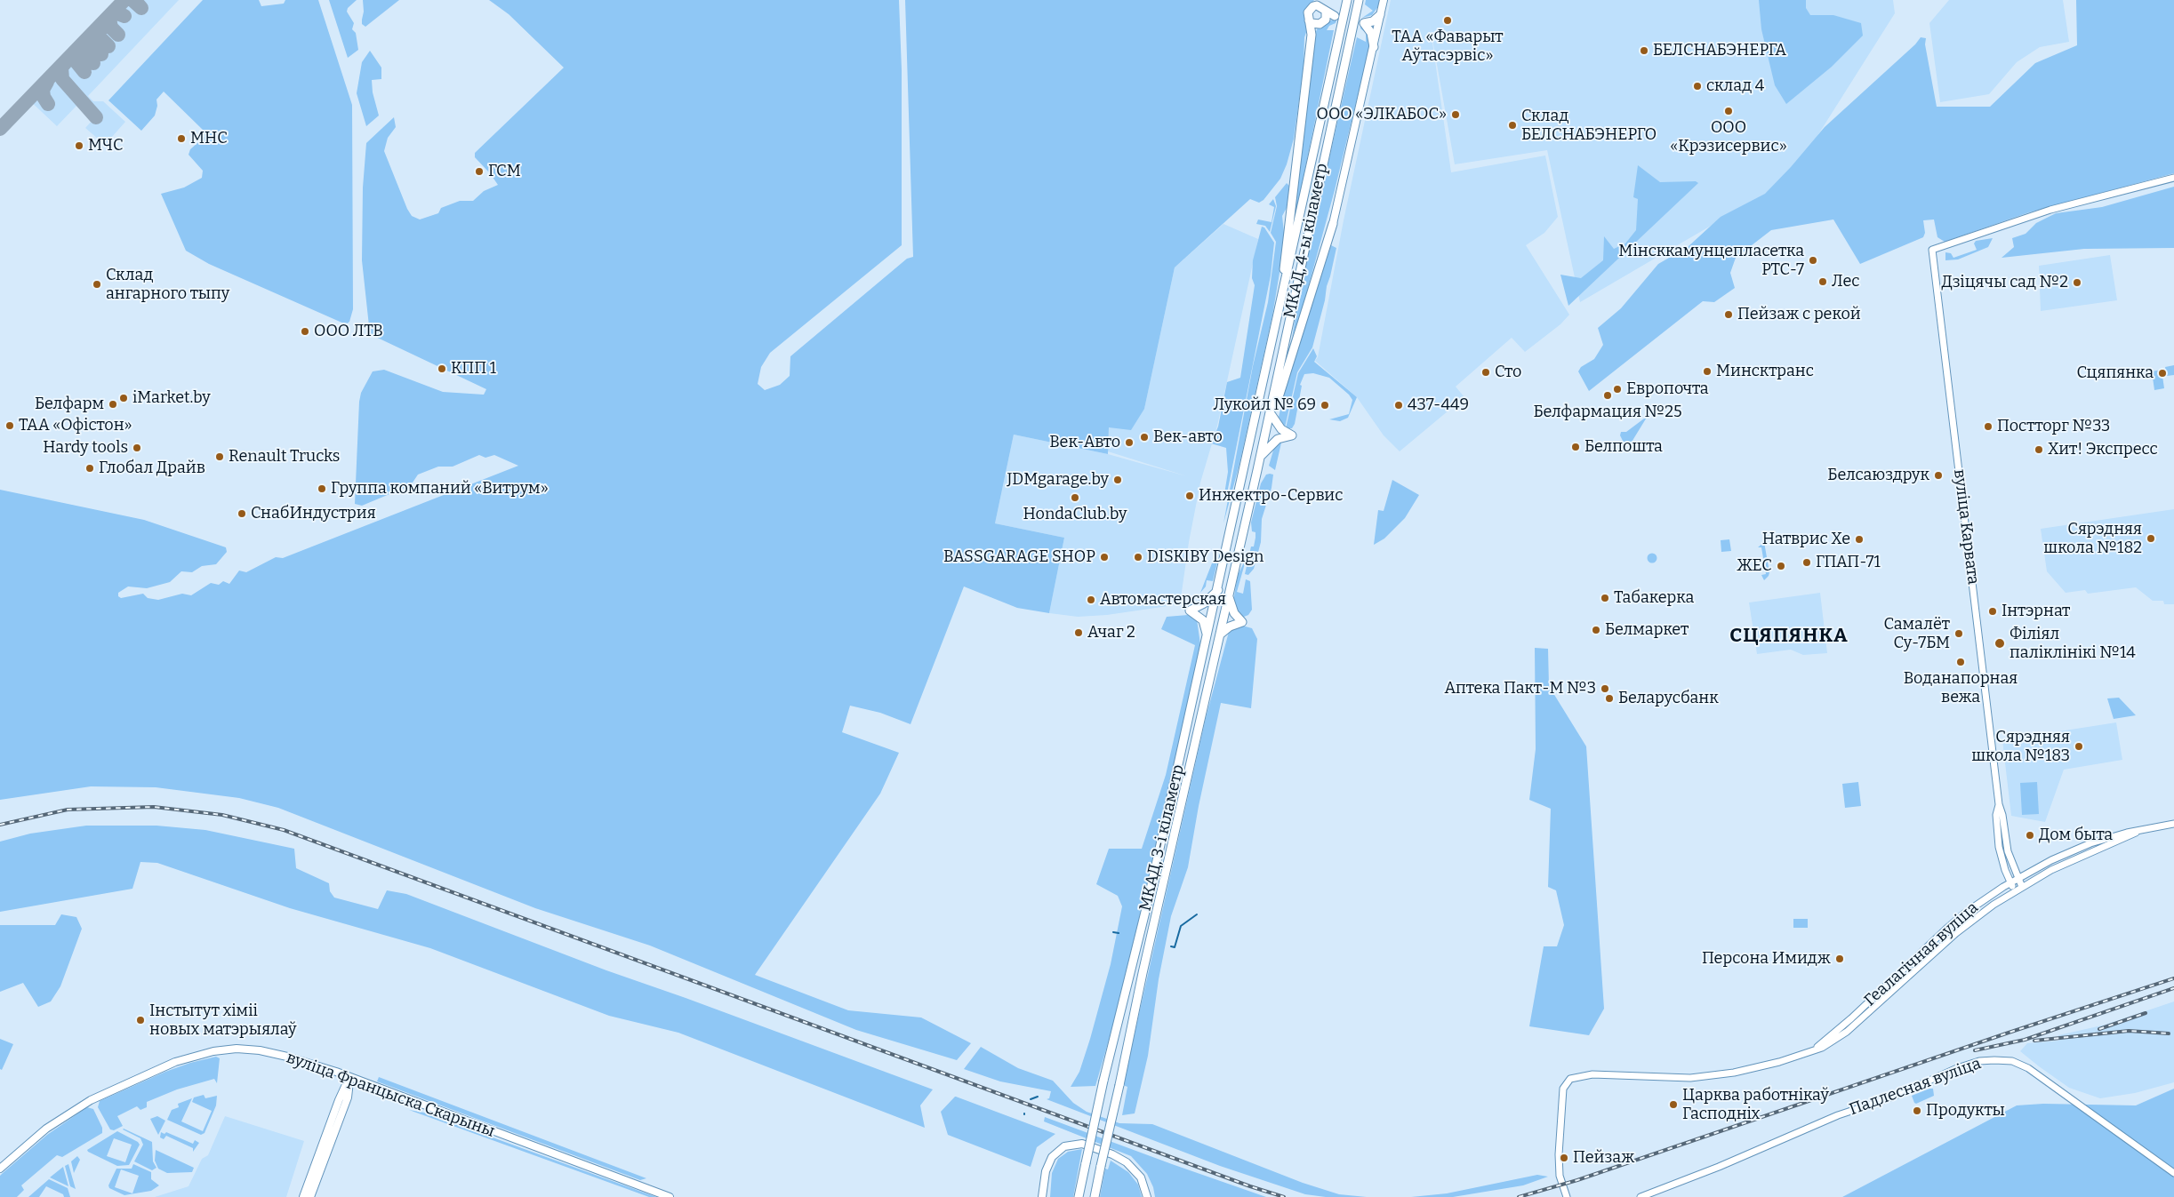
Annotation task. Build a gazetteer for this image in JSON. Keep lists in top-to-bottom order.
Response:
{
  "streets": {
    "highway": ["МКАД, 4-ы кіламетр", "МКАД, 3-і кіламетр"],
    "main road": ["вуліца Францыска Скарыны"],
    "street": ["вуліца Карвата", "Геалагічная вуліца", "Падлесная вуліца"]
  },
  "crossings": [
    ["МКАД, 4-ы кіламетр", "МКАД, 3-і кіламетр"],
    ["вуліца Карвата", "Геалагічная вуліца"]
  ],
  "districts": ["СЦЯПЯНКА"],
  "places": [
    "ТАА «Фаварыт Аўтасэрвіс»",
    "БЕЛСНАБЭНЕРГА",
    "склад 4",
    "ООО «Крэзисервис»",
    "ООО «ЭЛКАБОС»",
    "Склад БЕЛСНАБЭНЕРГО",
    "МНС",
    "МЧС",
    "ГСМ",
    "Мінсккамунцепласетка РТС-7",
    "Лес",
    "Дзіцячы сад №2",
    "Склад ангарного тыпу",
    "Пейзаж с рекой",
    "ООО ЛТВ",
    "КПП 1",
    "Минсктранс",
    "Сто",
    "Сцяпянка",
    "Европочта",
    "Белфармация №25",
    "iMarket.by",
    "Белфарм",
    "Лукойл № 69",
    "437-449",
    "ТАА «Офістон»",
    "Постторг №33",
    "Век-авто",
    "Век-Авто",
    "Белпошта",
    "Hardy tools",
    "Хит! Экспресс",
    "Renault Trucks",
    "Глобал Драйв",
    "Белсаюздрук",
    "JDMgarage.by",
    "Группа компаний «Витрум»",
    "Инжектро-Сервис",
    "HondaClub.by",
    "СнабИндустрия",
    "Сярэдняя школа №182",
    "Натврис Хе",
    "BASSGARAGE SHOP",
    "DISKIBY Design",
    "ГПАП-71",
    "ЖЕС",
    "Табакерка",
    "Автомастерская",
    "Інтэрнат",
    "Белмаркет",
    "Ачаг 2",
    "Самалёт Су-7БМ",
    "Філіял паліклінікі №14",
    "Воданапорная вежа",
    "Аптека Пакт-М №3",
    "Беларусбанк",
    "Сярэдняя школа №183",
    "Дом быта",
    "Персона Имидж",
    "Інстытут хіміі новых матэрыялаў",
    "Царква работнікаў Гасподніх",
    "Продукты",
    "Пейзаж"
  ]
}
